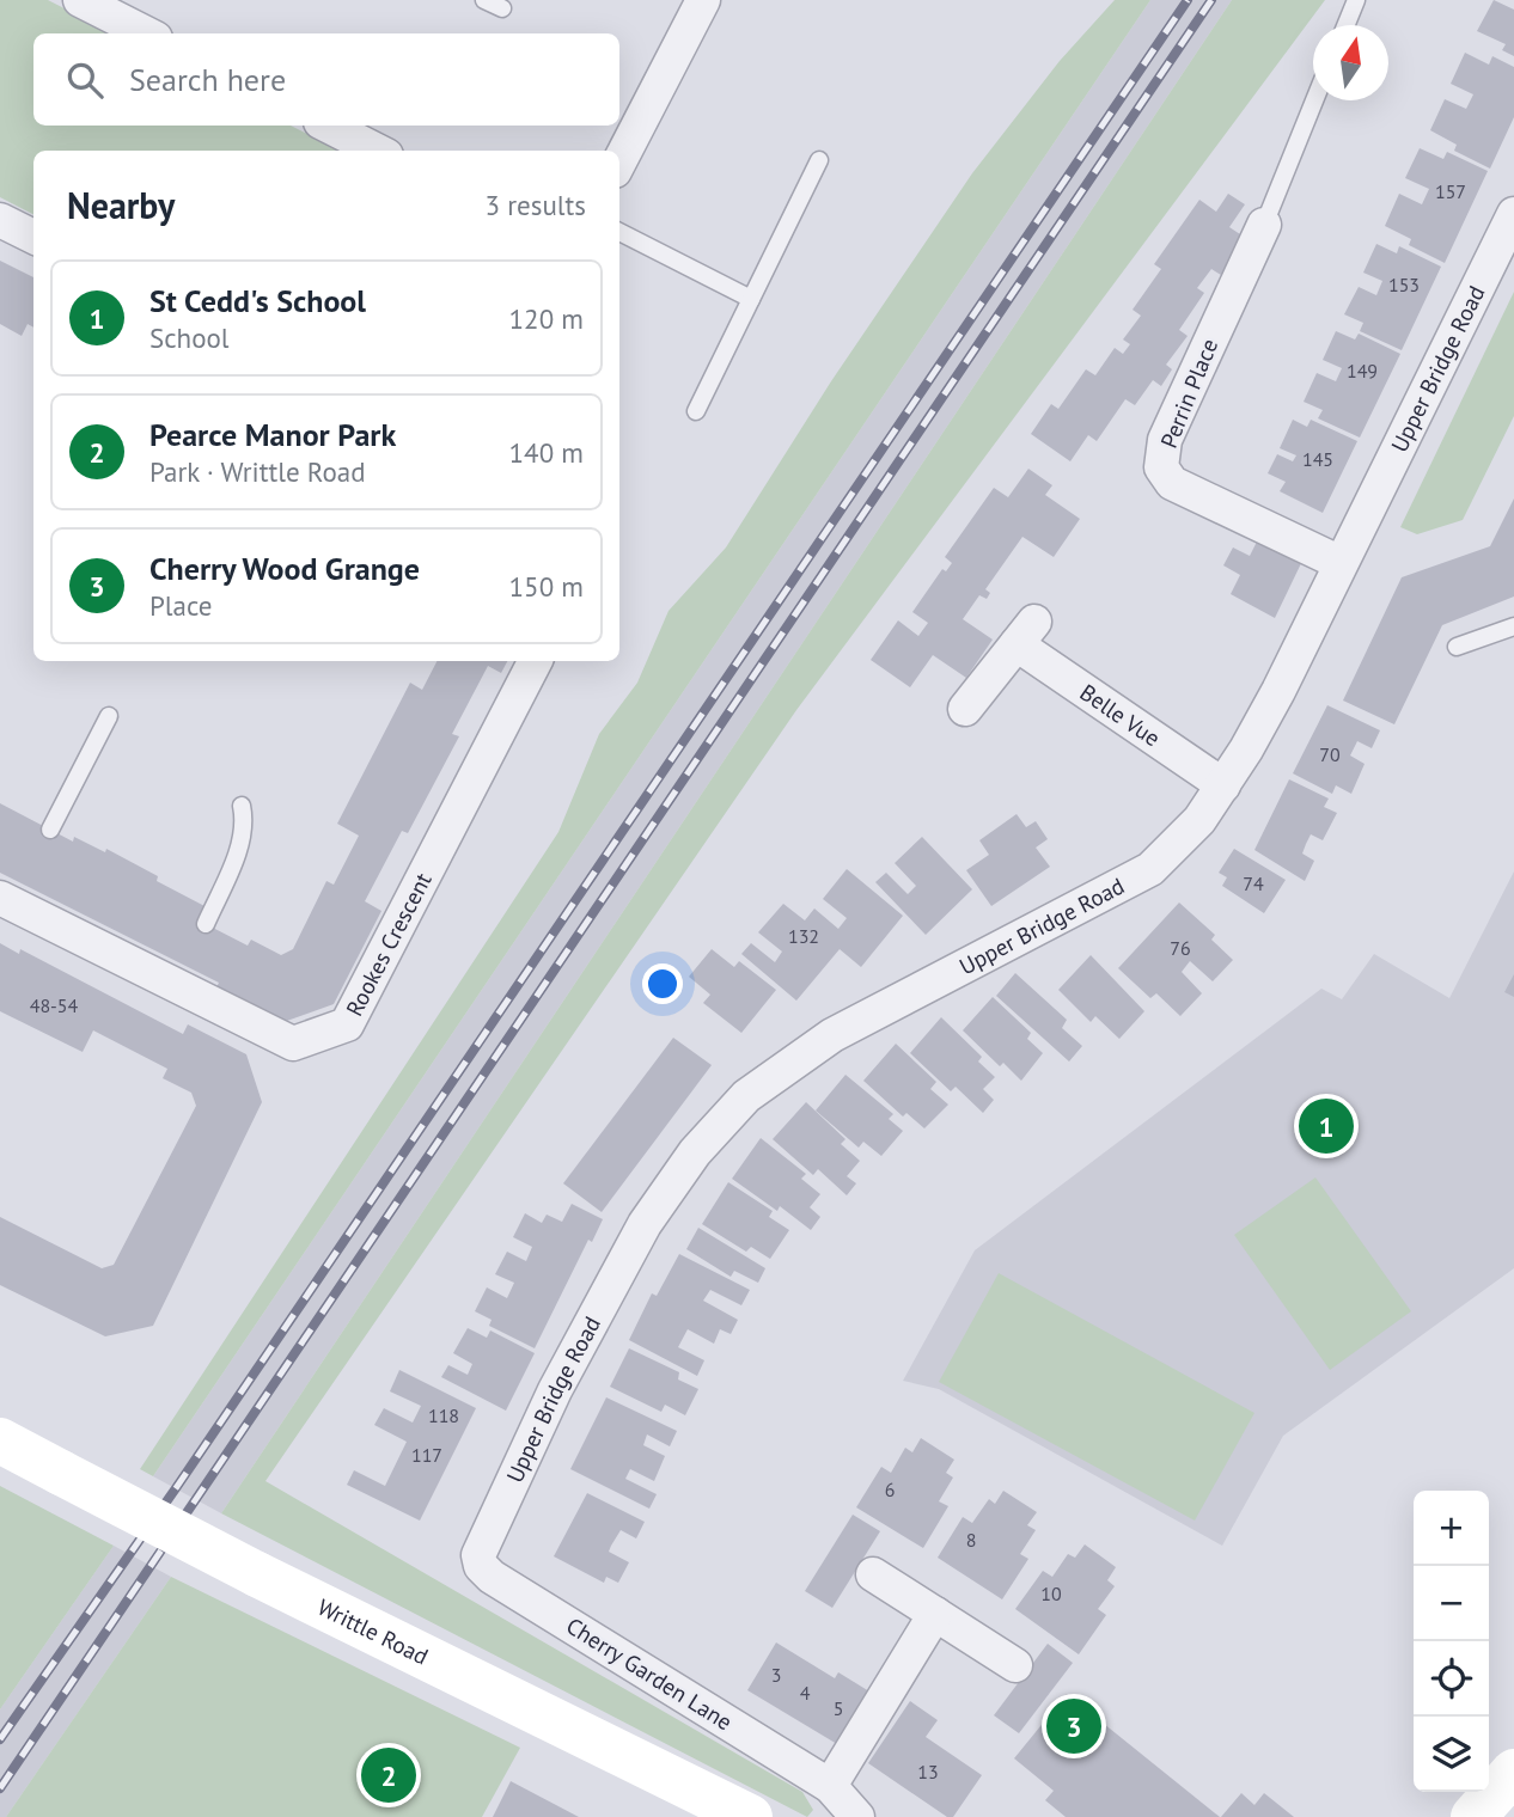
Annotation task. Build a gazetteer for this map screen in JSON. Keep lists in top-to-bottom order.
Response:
{
  "streets": {
    "street": [
      "Upper Bridge Road",
      "Perrin Place",
      "Belle Vue",
      "Rookes Crescent",
      "Writtle Road",
      "Cherry Garden Lane"
    ]
  },
  "crossings": [
    ["Upper Bridge Road", "Perrin Place"],
    ["Upper Bridge Road", "Belle Vue"],
    ["Upper Bridge Road", "Cherry Garden Lane"]
  ],
  "house_numbers": [
    "157",
    "153",
    "149",
    "145",
    "70",
    "74",
    "132",
    "76",
    "48-54",
    "118",
    "117",
    "6",
    "8",
    "10",
    "3",
    "4",
    "5",
    "13"
  ],
  "north": "top",
  "page": {
    "search": "Search here",
    "heading": ["Nearby", "3 results"],
    "list": [
      {
        "mark": "1",
        "name": "St Cedd's School",
        "note": "School",
        "value": "120 m"
      },
      {
        "mark": "2",
        "name": "Pearce Manor Park",
        "note": "Park · Writtle Road",
        "value": "140 m"
      },
      {
        "mark": "3",
        "name": "Cherry Wood Grange",
        "note": "Place",
        "value": "150 m"
      }
    ],
    "pins": ["1", "3", "2"],
    "map_buttons": ["+", "−"]
  }
}
